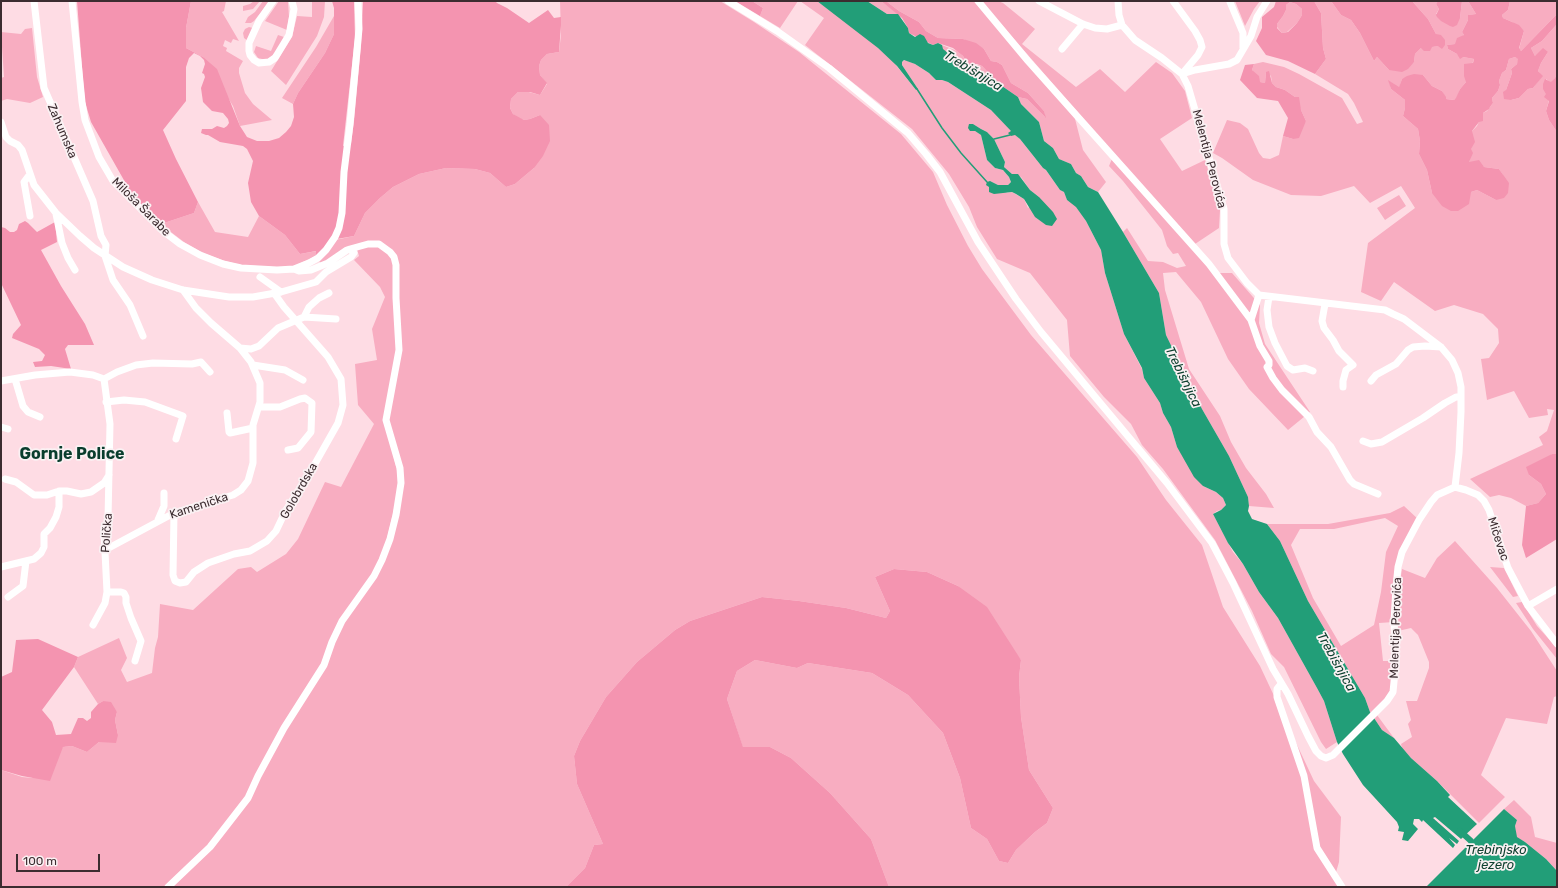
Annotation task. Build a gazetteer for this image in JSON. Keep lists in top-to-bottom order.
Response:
{
  "streets": {
    "street": [
      "Zahumska",
      "Melentija Perovića",
      "Miloša Šarabe",
      "Golobrdska",
      "Kamenička",
      "Polička",
      "Mičevac"
    ]
  },
  "crossings": [
    ["Melentija Perovića", "Mičevac"],
    ["Golobrdska", "Kamenička"],
    ["Kamenička", "Polička"]
  ],
  "districts": ["Gornje Police"],
  "water": ["Trebišnjica", "Trebinjsko jezero"],
  "scale_bar": "100 m"
}
